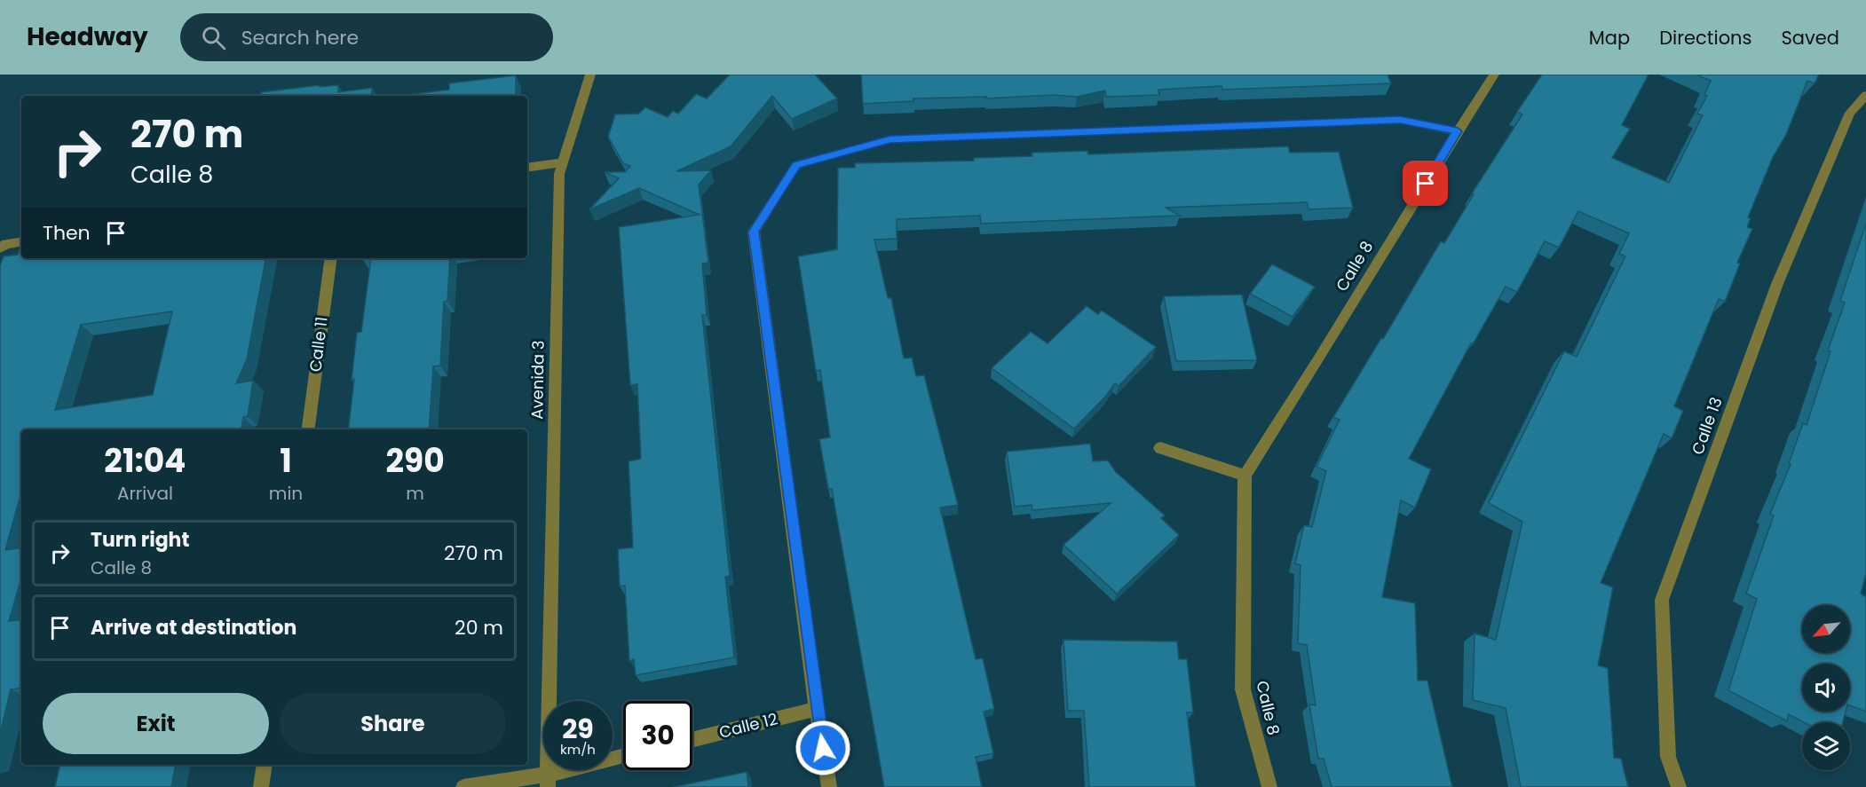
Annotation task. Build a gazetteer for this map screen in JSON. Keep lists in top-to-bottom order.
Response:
{
  "streets": {
    "street": [
      "Calle 8",
      "Calle 11",
      "Avenida 3",
      "Calle 13",
      "Calle 12"
    ]
  },
  "north": "bottom left",
  "page": {
    "header": "Headway",
    "search": "Search here",
    "nav": ["Map", "Directions", "Saved"],
    "turn": ["270 m", "Calle 8"],
    "then": "Then",
    "eta": [
      "21:04",
      "Arrival",
      "1",
      "min",
      "290",
      "m"
    ],
    "list": [
      {
        "name": "Turn right",
        "note": "Calle 8",
        "value": "270 m"
      },
      {
        "name": "Arrive at destination",
        "value": "20 m"
      }
    ],
    "buttons": ["Exit", "Share"],
    "speed": "29 km/h",
    "limit": "30"
  }
}
